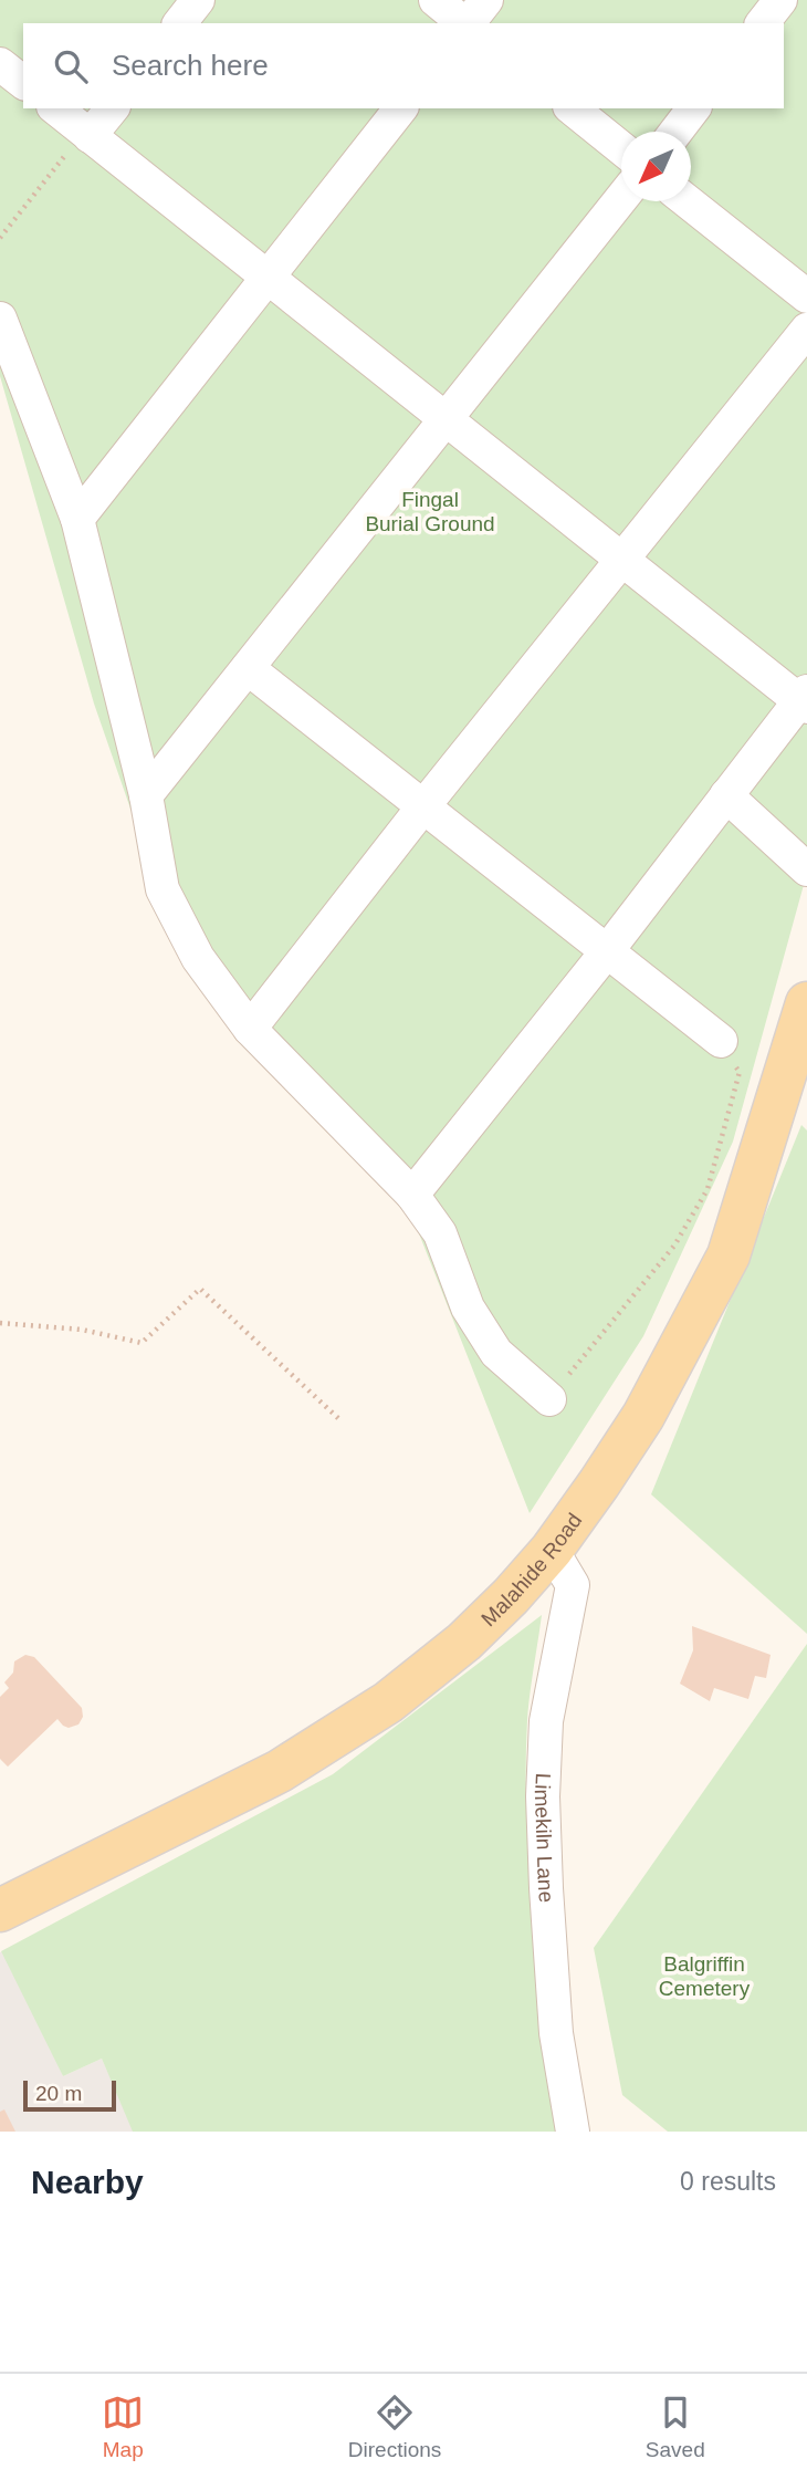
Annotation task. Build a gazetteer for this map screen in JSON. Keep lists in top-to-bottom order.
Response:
{
  "streets": {
    "main road": ["Malahide Road"],
    "street": ["Limekiln Lane"]
  },
  "crossings": [
    ["Malahide Road", "Limekiln Lane"]
  ],
  "parks": ["Fingal Burial Ground", "Balgriffin Cemetery"],
  "scale_bar": "20 m",
  "north": "bottom left",
  "page": {
    "search": "Search here",
    "scale": "20 m",
    "heading": ["Nearby", "0 results"],
    "nav": ["Map", "Directions", "Saved"]
  }
}
